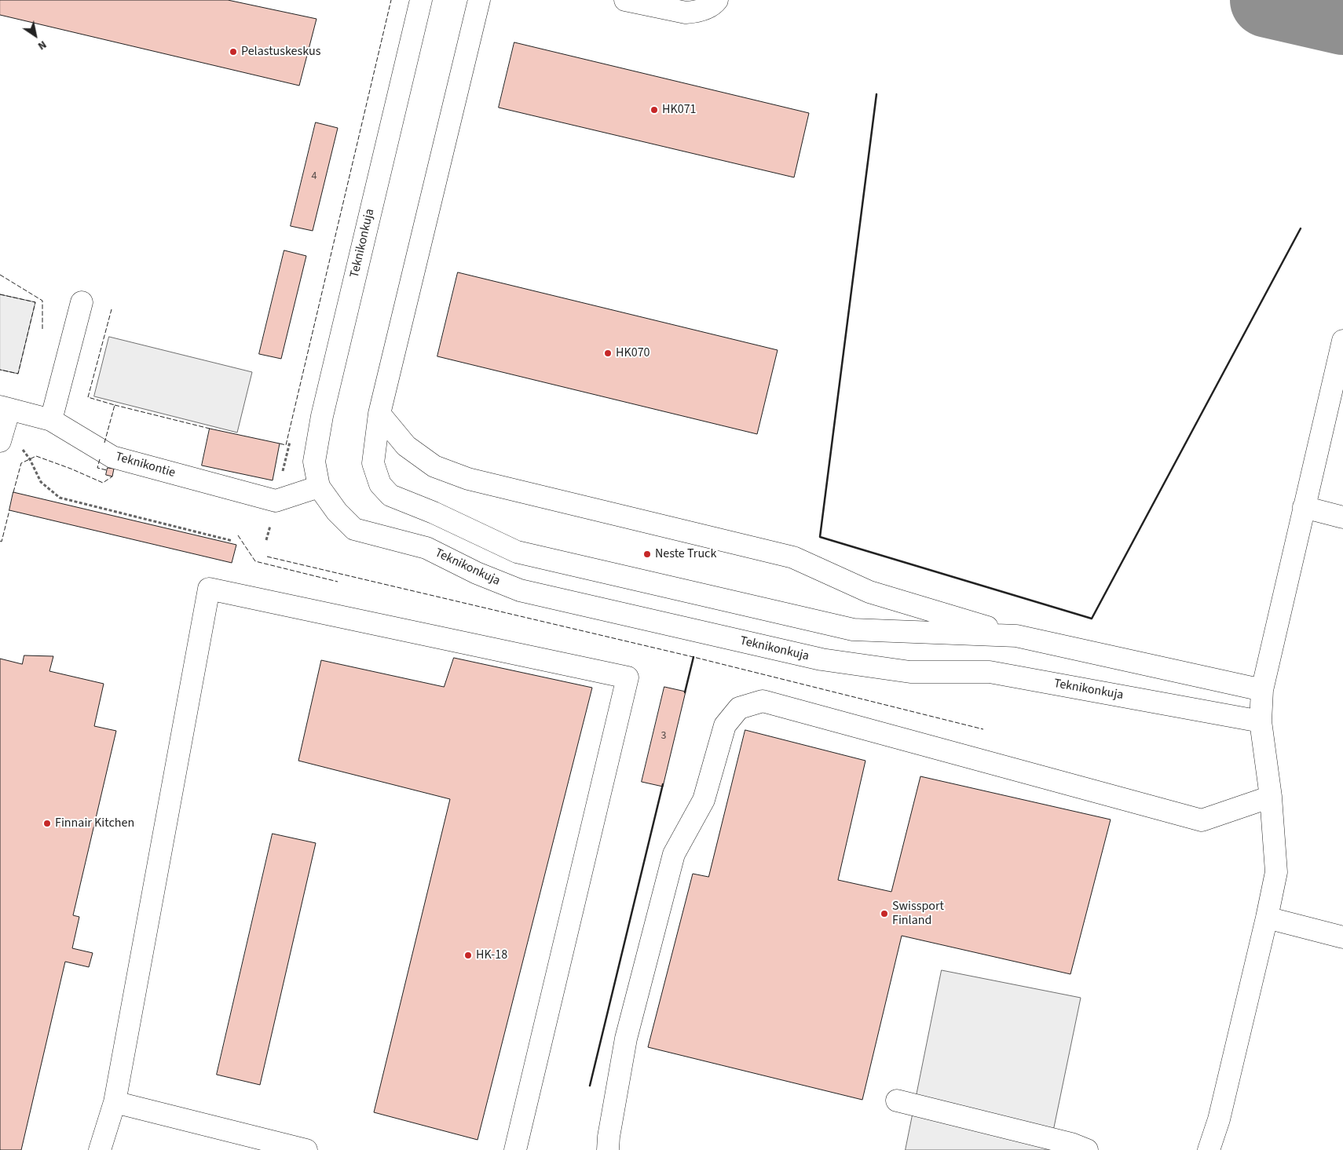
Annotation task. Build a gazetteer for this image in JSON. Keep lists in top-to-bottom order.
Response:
{
  "streets": {
    "street": ["Teknikonkuja", "Teknikontie"]
  },
  "crossings": [
    ["Teknikonkuja", "Teknikontie"]
  ],
  "places": [
    "Pelastuskeskus",
    "HK071",
    "HK070",
    "Neste Truck",
    "Finnair Kitchen",
    "Swissport Finland",
    "HK-18"
  ],
  "house_numbers": ["4", "3"],
  "north": "bottom right"
}
